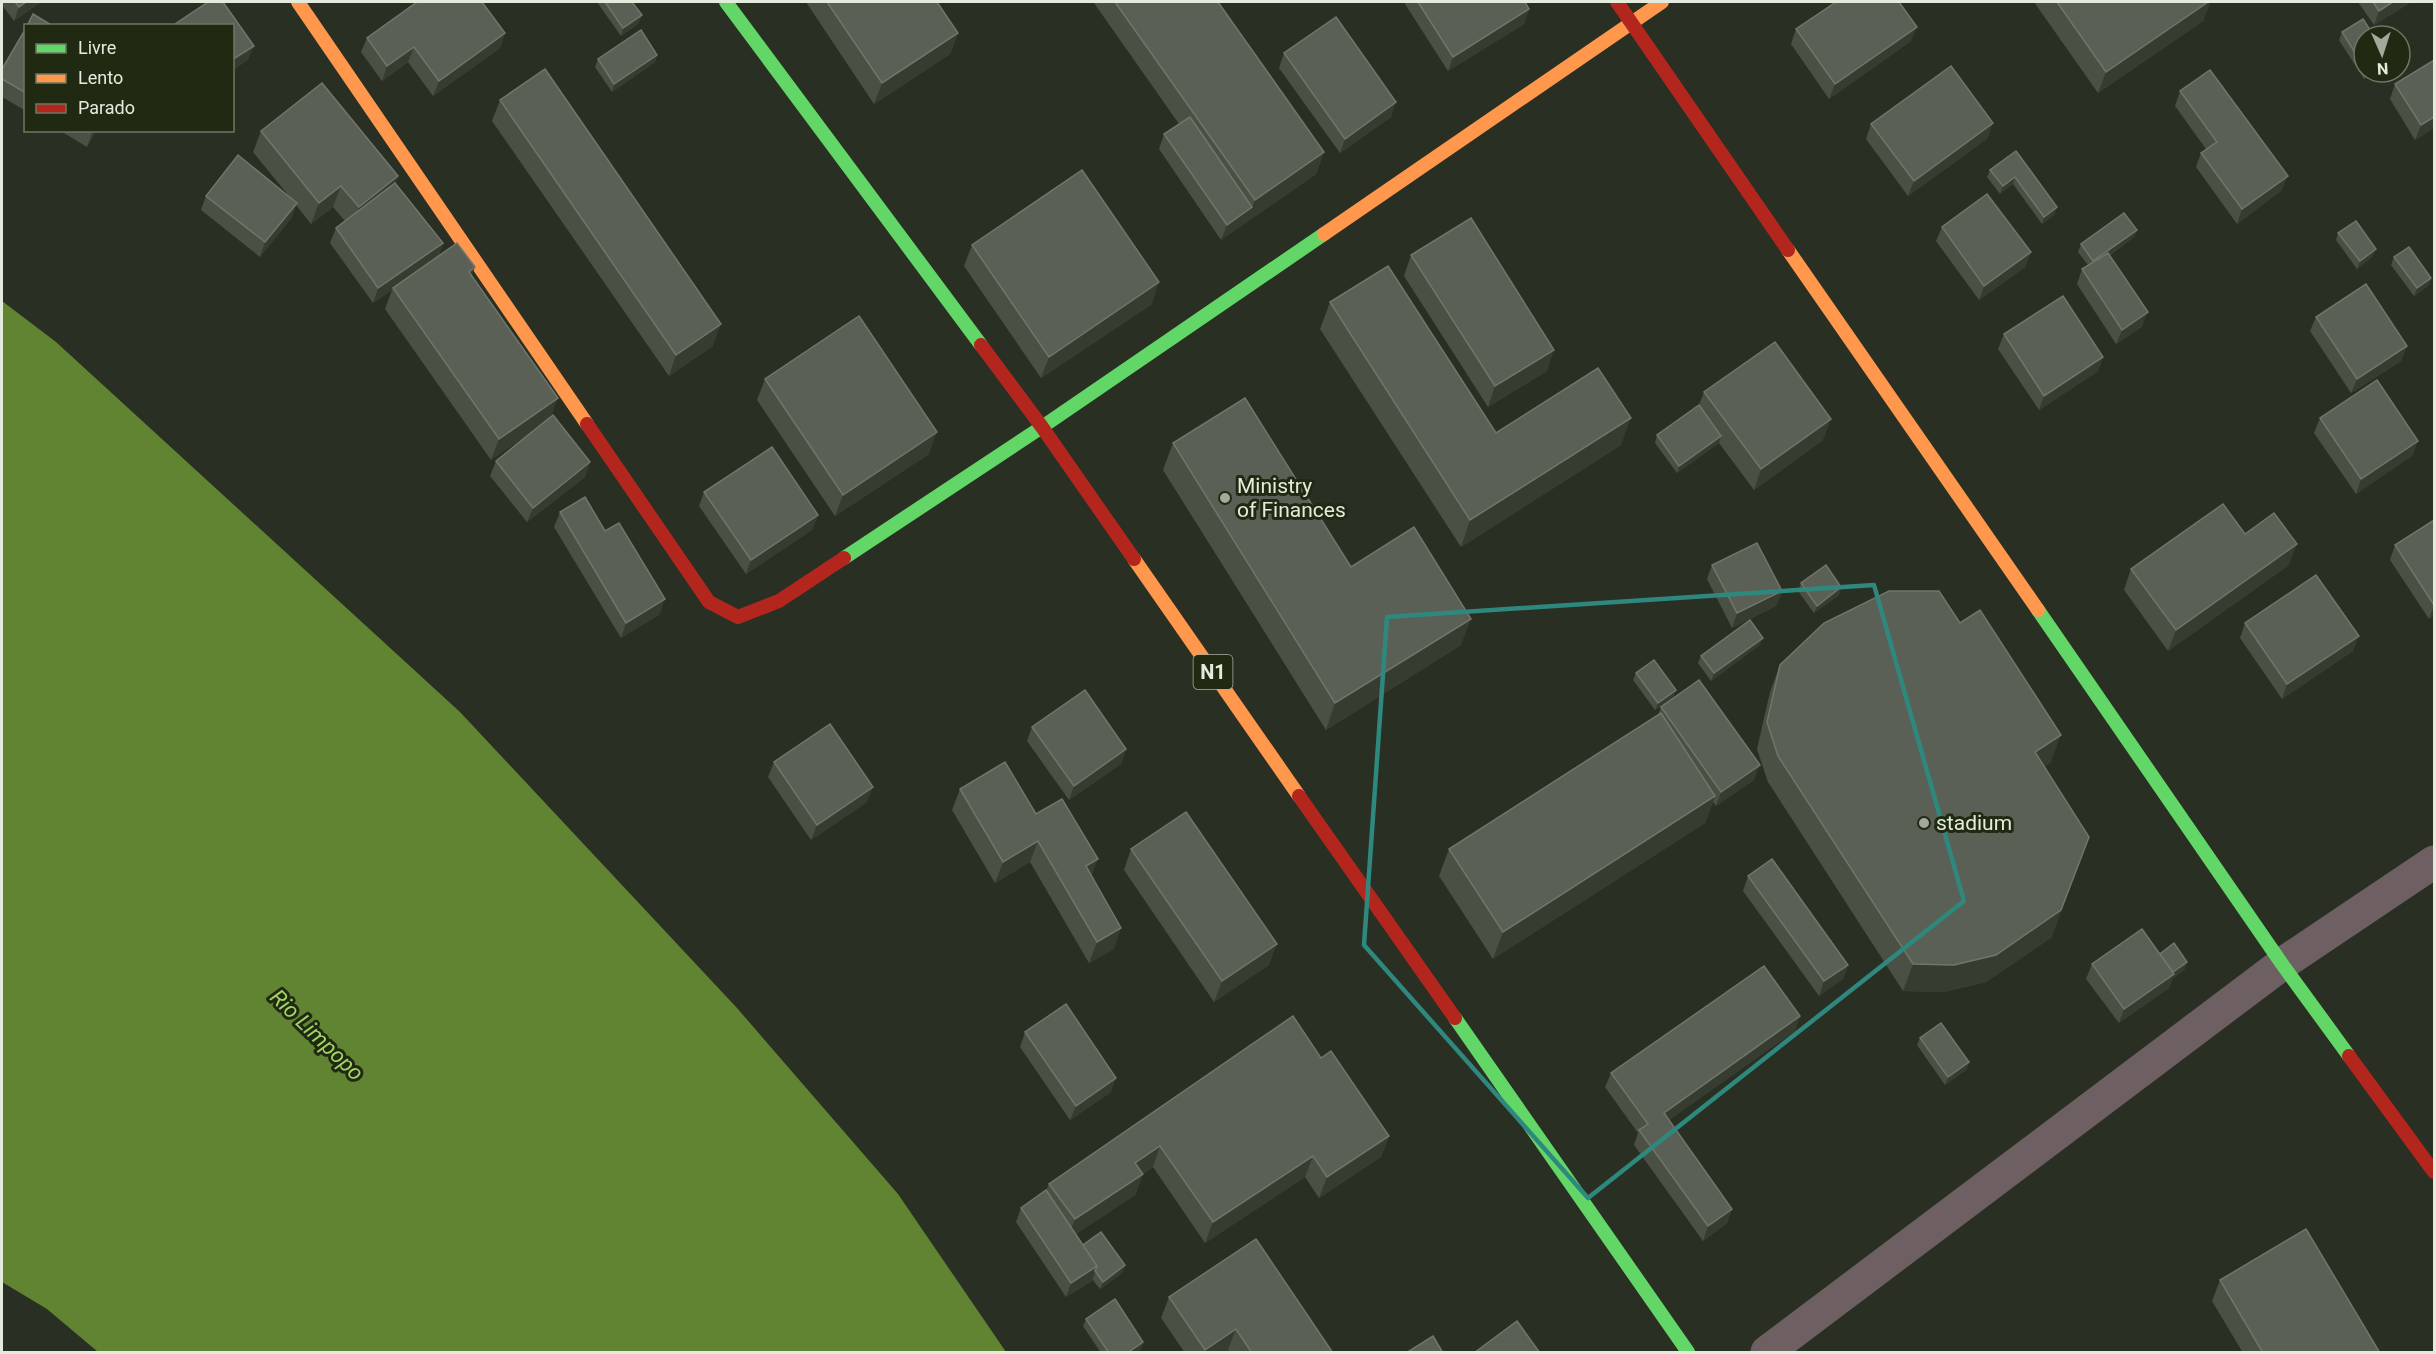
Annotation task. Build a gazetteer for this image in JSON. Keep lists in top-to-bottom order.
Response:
{
  "streets": {
    "main road": ["N1"]
  },
  "water": ["Rio Limpopo"],
  "places": ["Ministry of Finances", "stadium"],
  "legend": ["Livre", "Lento", "Parado"],
  "north": "bottom"
}
